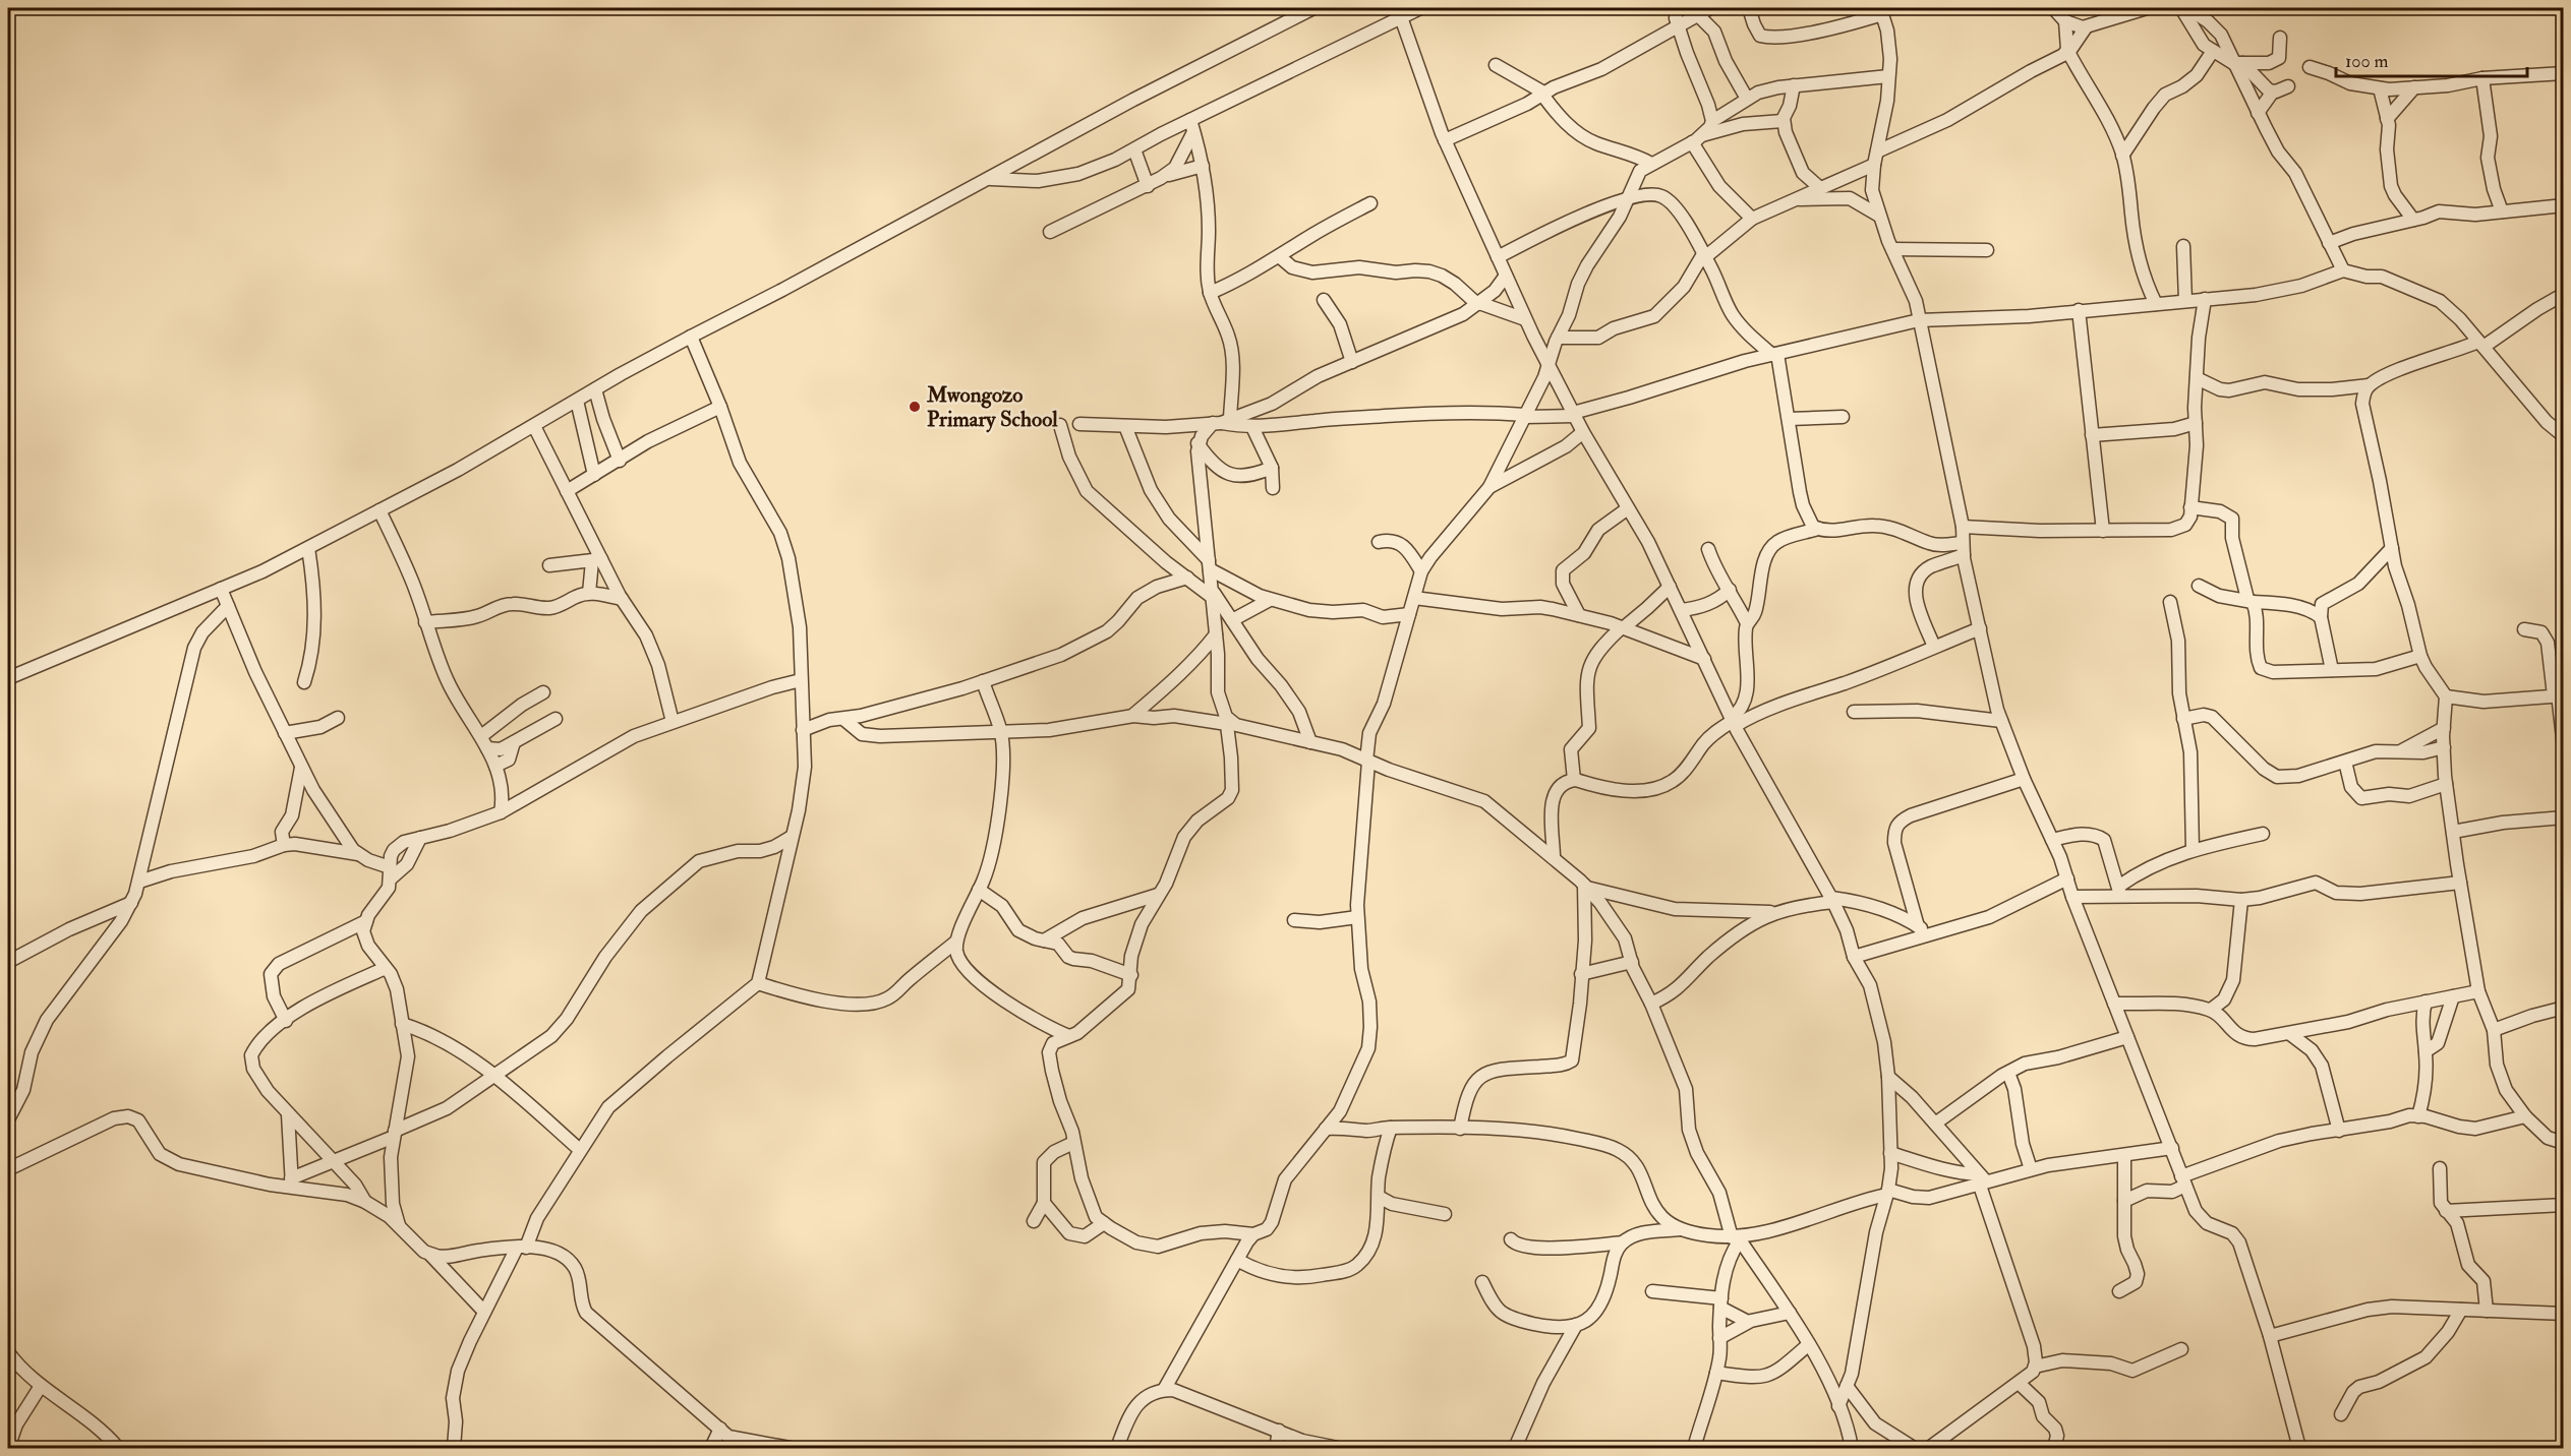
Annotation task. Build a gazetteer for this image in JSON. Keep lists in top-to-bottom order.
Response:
{
  "places": ["Mwongozo Primary School"],
  "scale_bar": "100 m"
}
